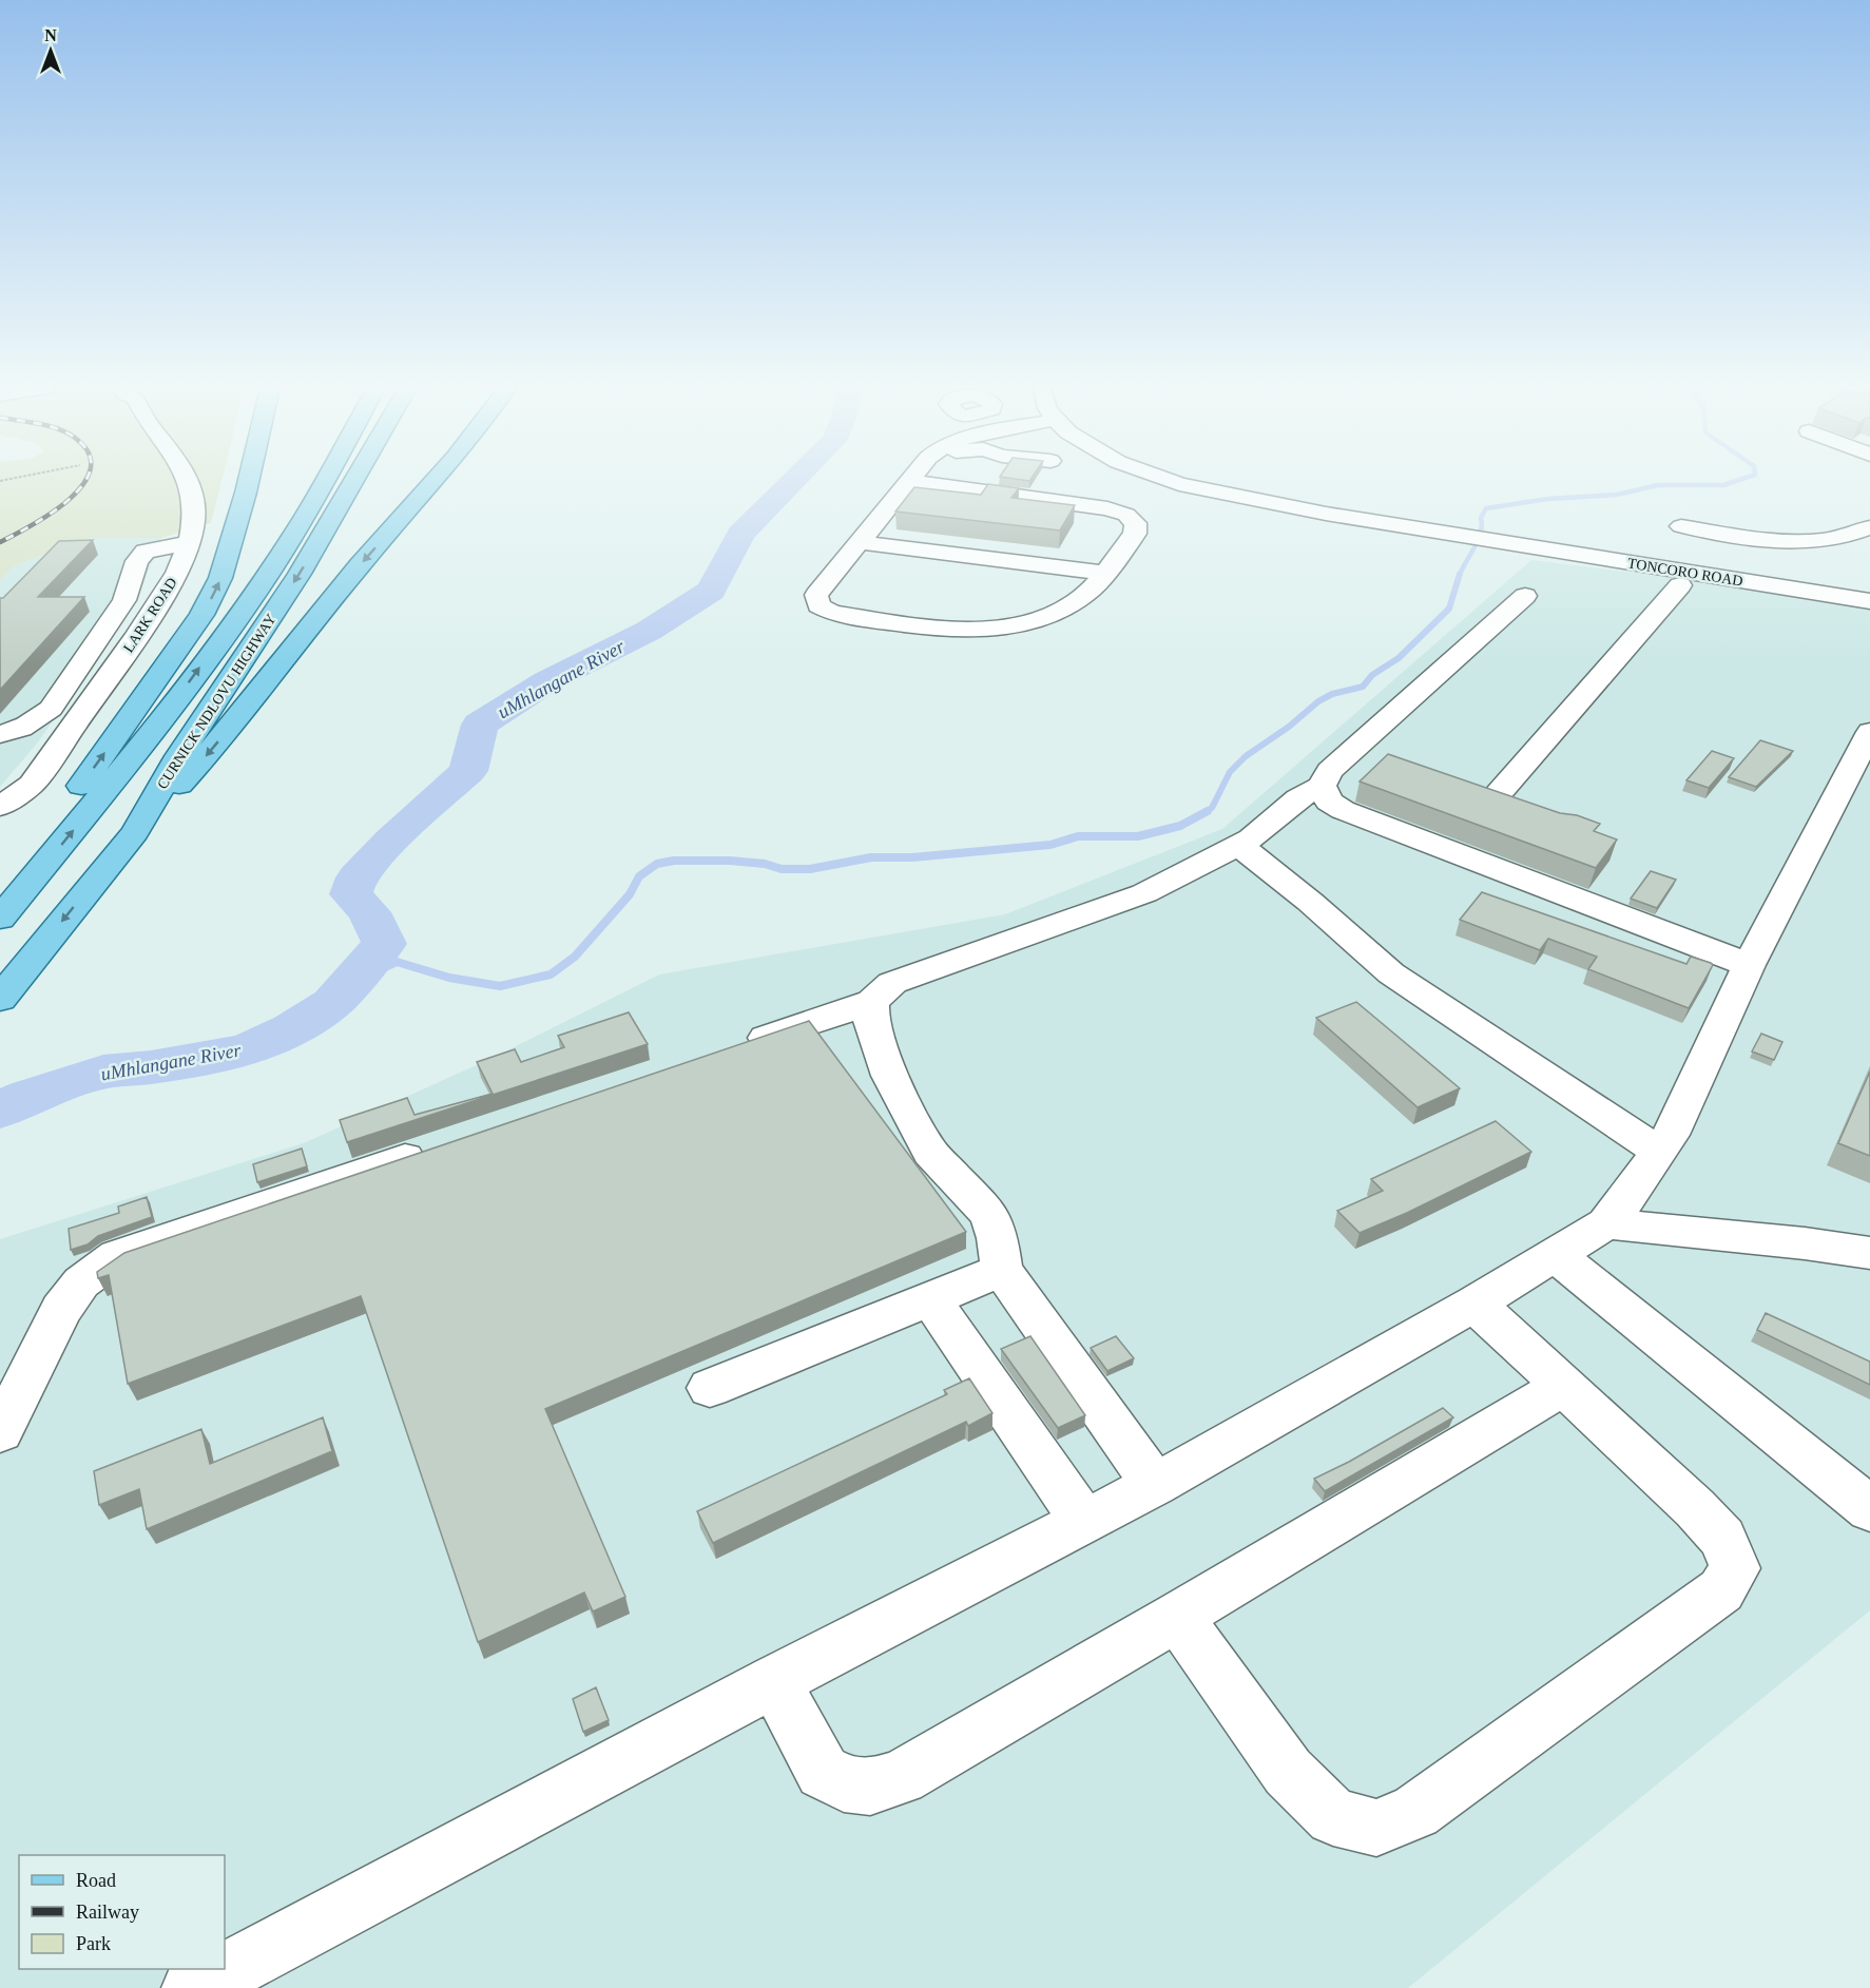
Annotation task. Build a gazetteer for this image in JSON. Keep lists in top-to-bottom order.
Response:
{
  "streets": {
    "main road": ["CURNICK NDLOVU HIGHWAY"],
    "street": ["TONCORO ROAD", "LARK ROAD"]
  },
  "water": ["uMhlangane River"],
  "legend": ["Road", "Railway", "Park"],
  "north": "top"
}
